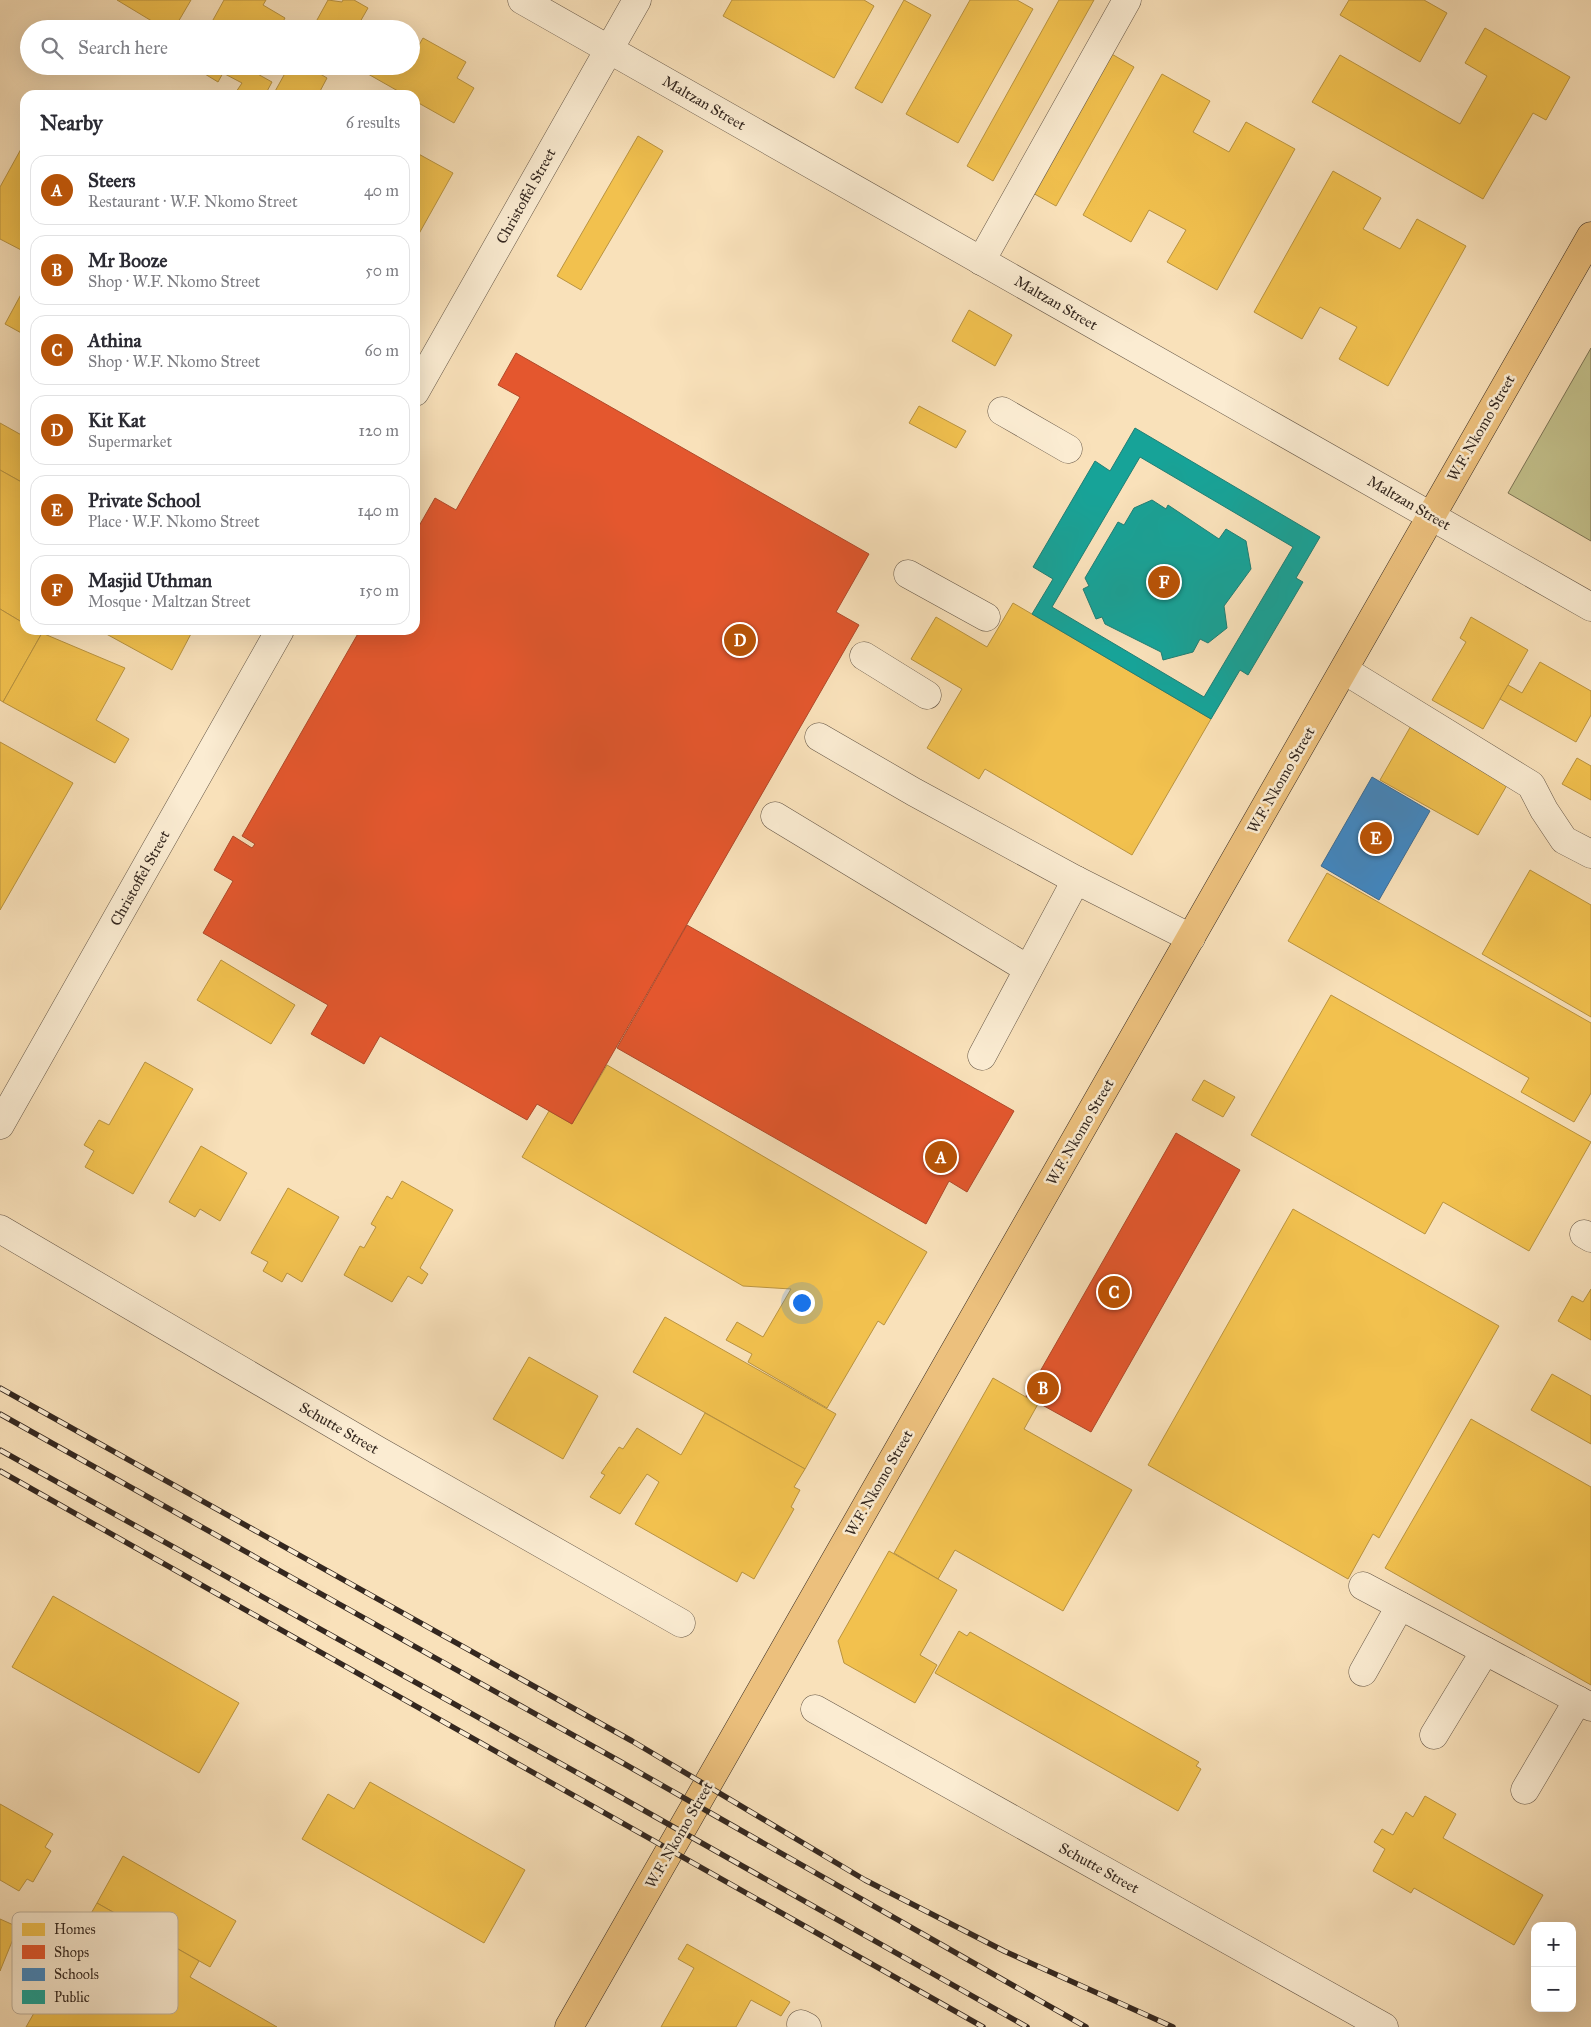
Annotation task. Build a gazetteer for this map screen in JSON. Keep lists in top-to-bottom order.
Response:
{
  "streets": {
    "main road": ["W.F. Nkomo Street"],
    "street": ["Maltzan Street", "Christoffel Street", "Schutte Street"]
  },
  "crossings": [
    ["Maltzan Street", "Christoffel Street"],
    ["Maltzan Street", "W.F. Nkomo Street"]
  ],
  "legend": [
    "Homes",
    "Shops",
    "Schools",
    "Public"
  ],
  "page": {
    "search": "Search here",
    "heading": ["Nearby", "6 results"],
    "list": [
      {
        "mark": "A",
        "name": "Steers",
        "note": "Restaurant · W.F. Nkomo Street",
        "value": "40 m"
      },
      {
        "mark": "B",
        "name": "Mr Booze",
        "note": "Shop · W.F. Nkomo Street",
        "value": "50 m"
      },
      {
        "mark": "C",
        "name": "Athina",
        "note": "Shop · W.F. Nkomo Street",
        "value": "60 m"
      },
      {
        "mark": "D",
        "name": "Kit Kat",
        "note": "Supermarket",
        "value": "120 m"
      },
      {
        "mark": "E",
        "name": "Private School",
        "note": "Place · W.F. Nkomo Street",
        "value": "140 m"
      },
      {
        "mark": "F",
        "name": "Masjid Uthman",
        "note": "Mosque · Maltzan Street",
        "value": "150 m"
      }
    ],
    "pins": [
      "F",
      "D",
      "E",
      "A",
      "C",
      "B"
    ],
    "map_buttons": ["+", "−"]
  }
}
